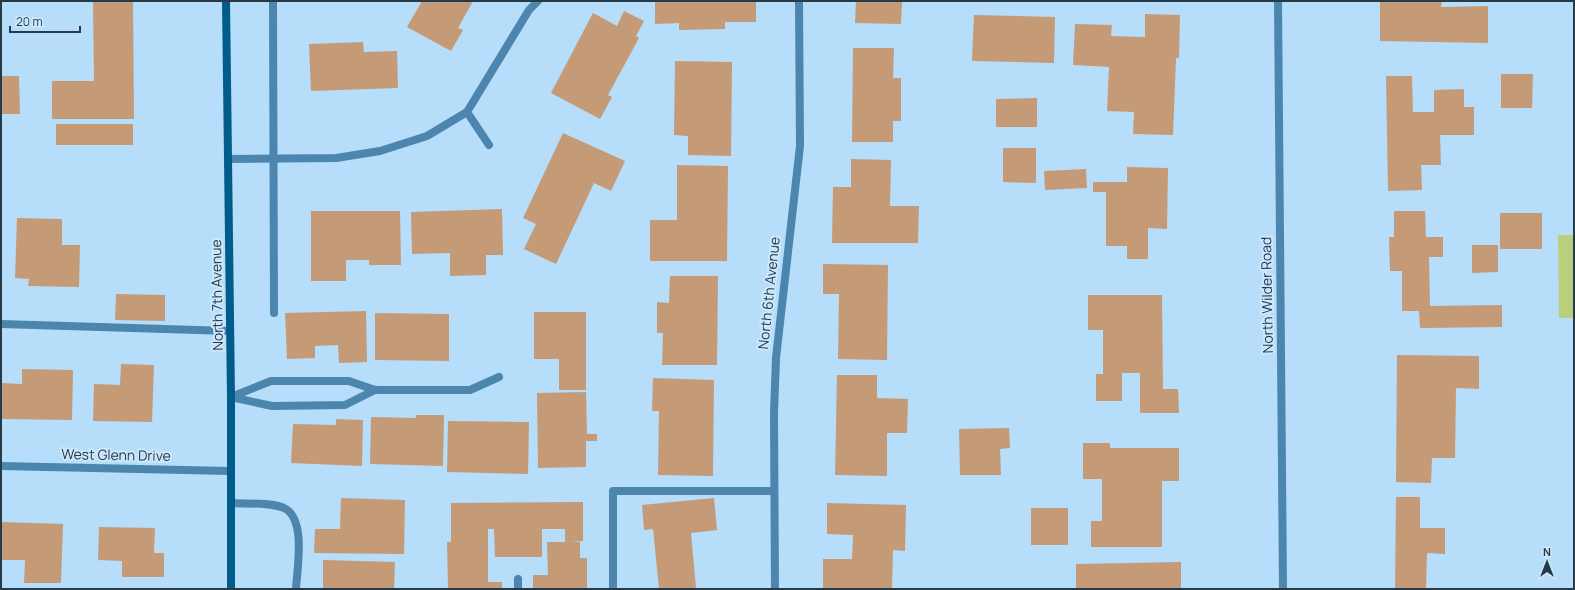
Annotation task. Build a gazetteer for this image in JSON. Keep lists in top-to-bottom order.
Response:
{
  "streets": {
    "main road": ["North 7th Avenue"],
    "street": ["North 6th Avenue", "North Wilder Road", "West Glenn Drive"]
  },
  "crossings": [
    ["North 7th Avenue", "West Glenn Drive"]
  ],
  "scale_bar": "20 m",
  "north": "top"
}
